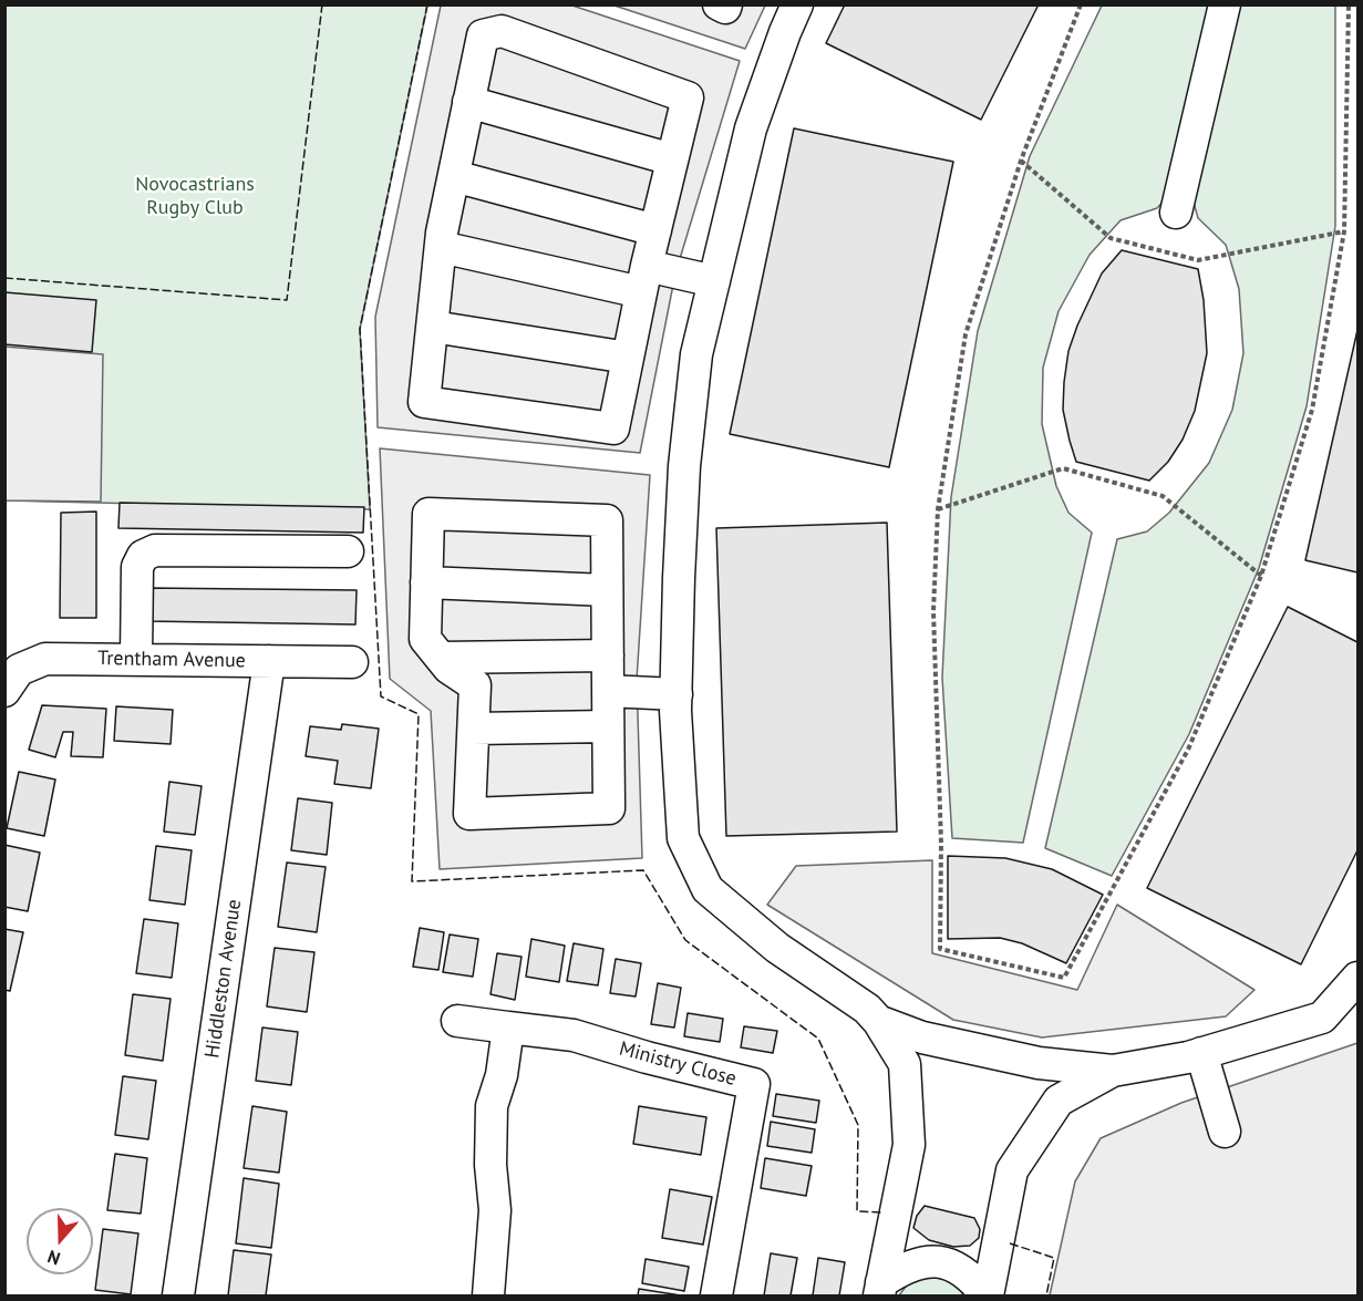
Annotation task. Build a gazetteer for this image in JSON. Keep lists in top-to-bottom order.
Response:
{
  "streets": {
    "street": ["Trentham Avenue", "Hiddleston Avenue", "Ministry Close"]
  },
  "crossings": [
    ["Trentham Avenue", "Hiddleston Avenue"]
  ],
  "parks": ["Novocastrians Rugby Club"],
  "north": "bottom"
}
